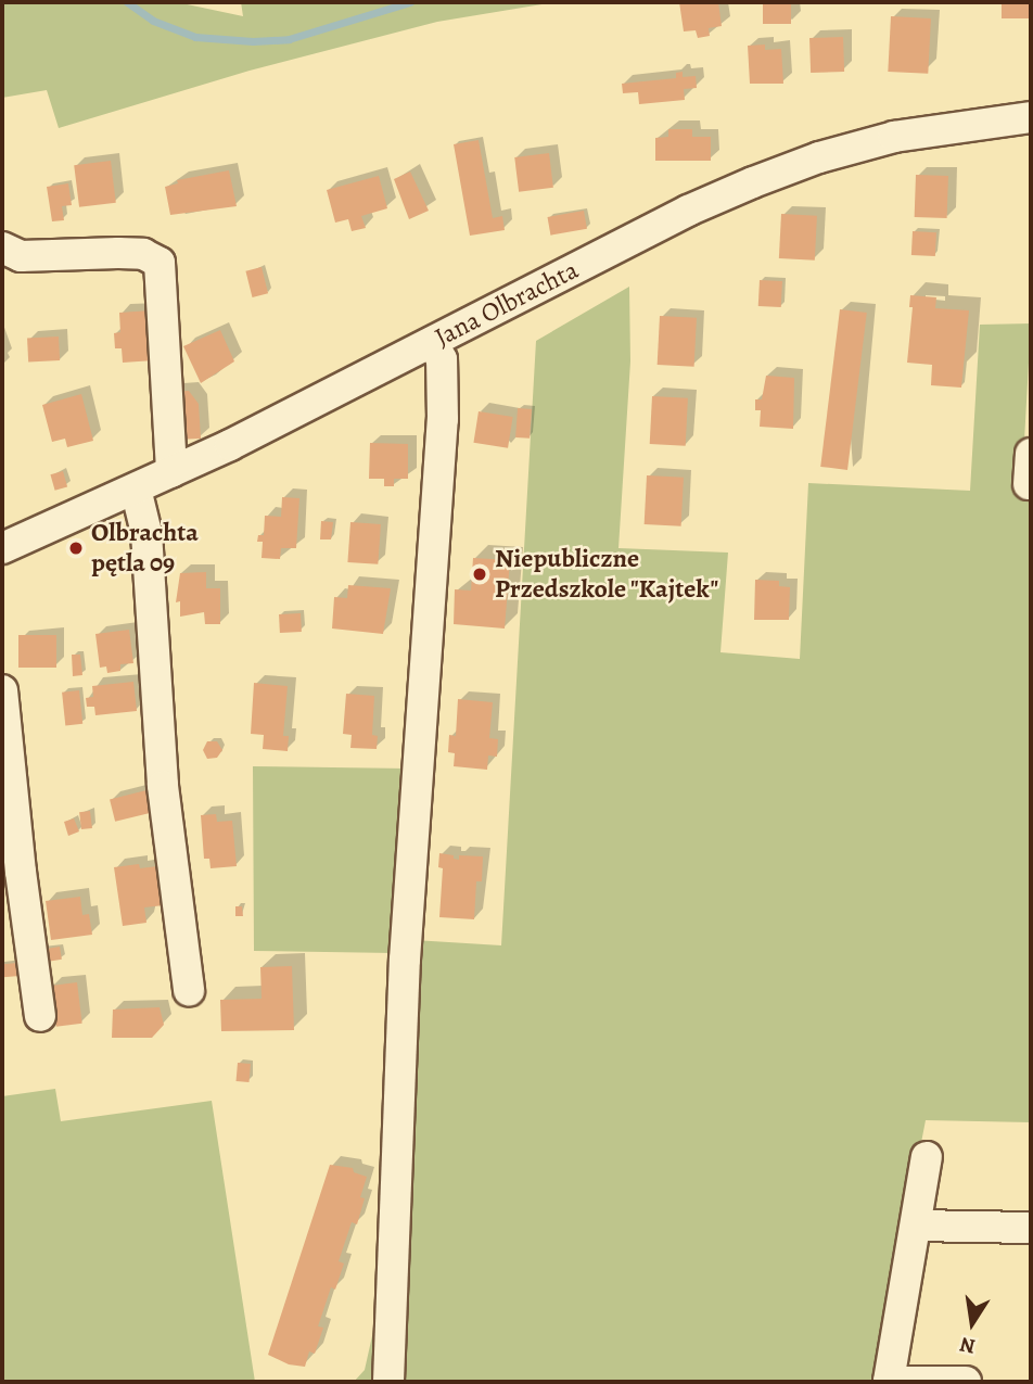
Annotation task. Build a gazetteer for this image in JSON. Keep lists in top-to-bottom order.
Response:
{
  "streets": {
    "street": ["Jana Olbrachta"]
  },
  "places": ["Olbrachta pętla 09", "Niepubliczne Przedszkole \"Kajtek\""],
  "north": "bottom"
}
